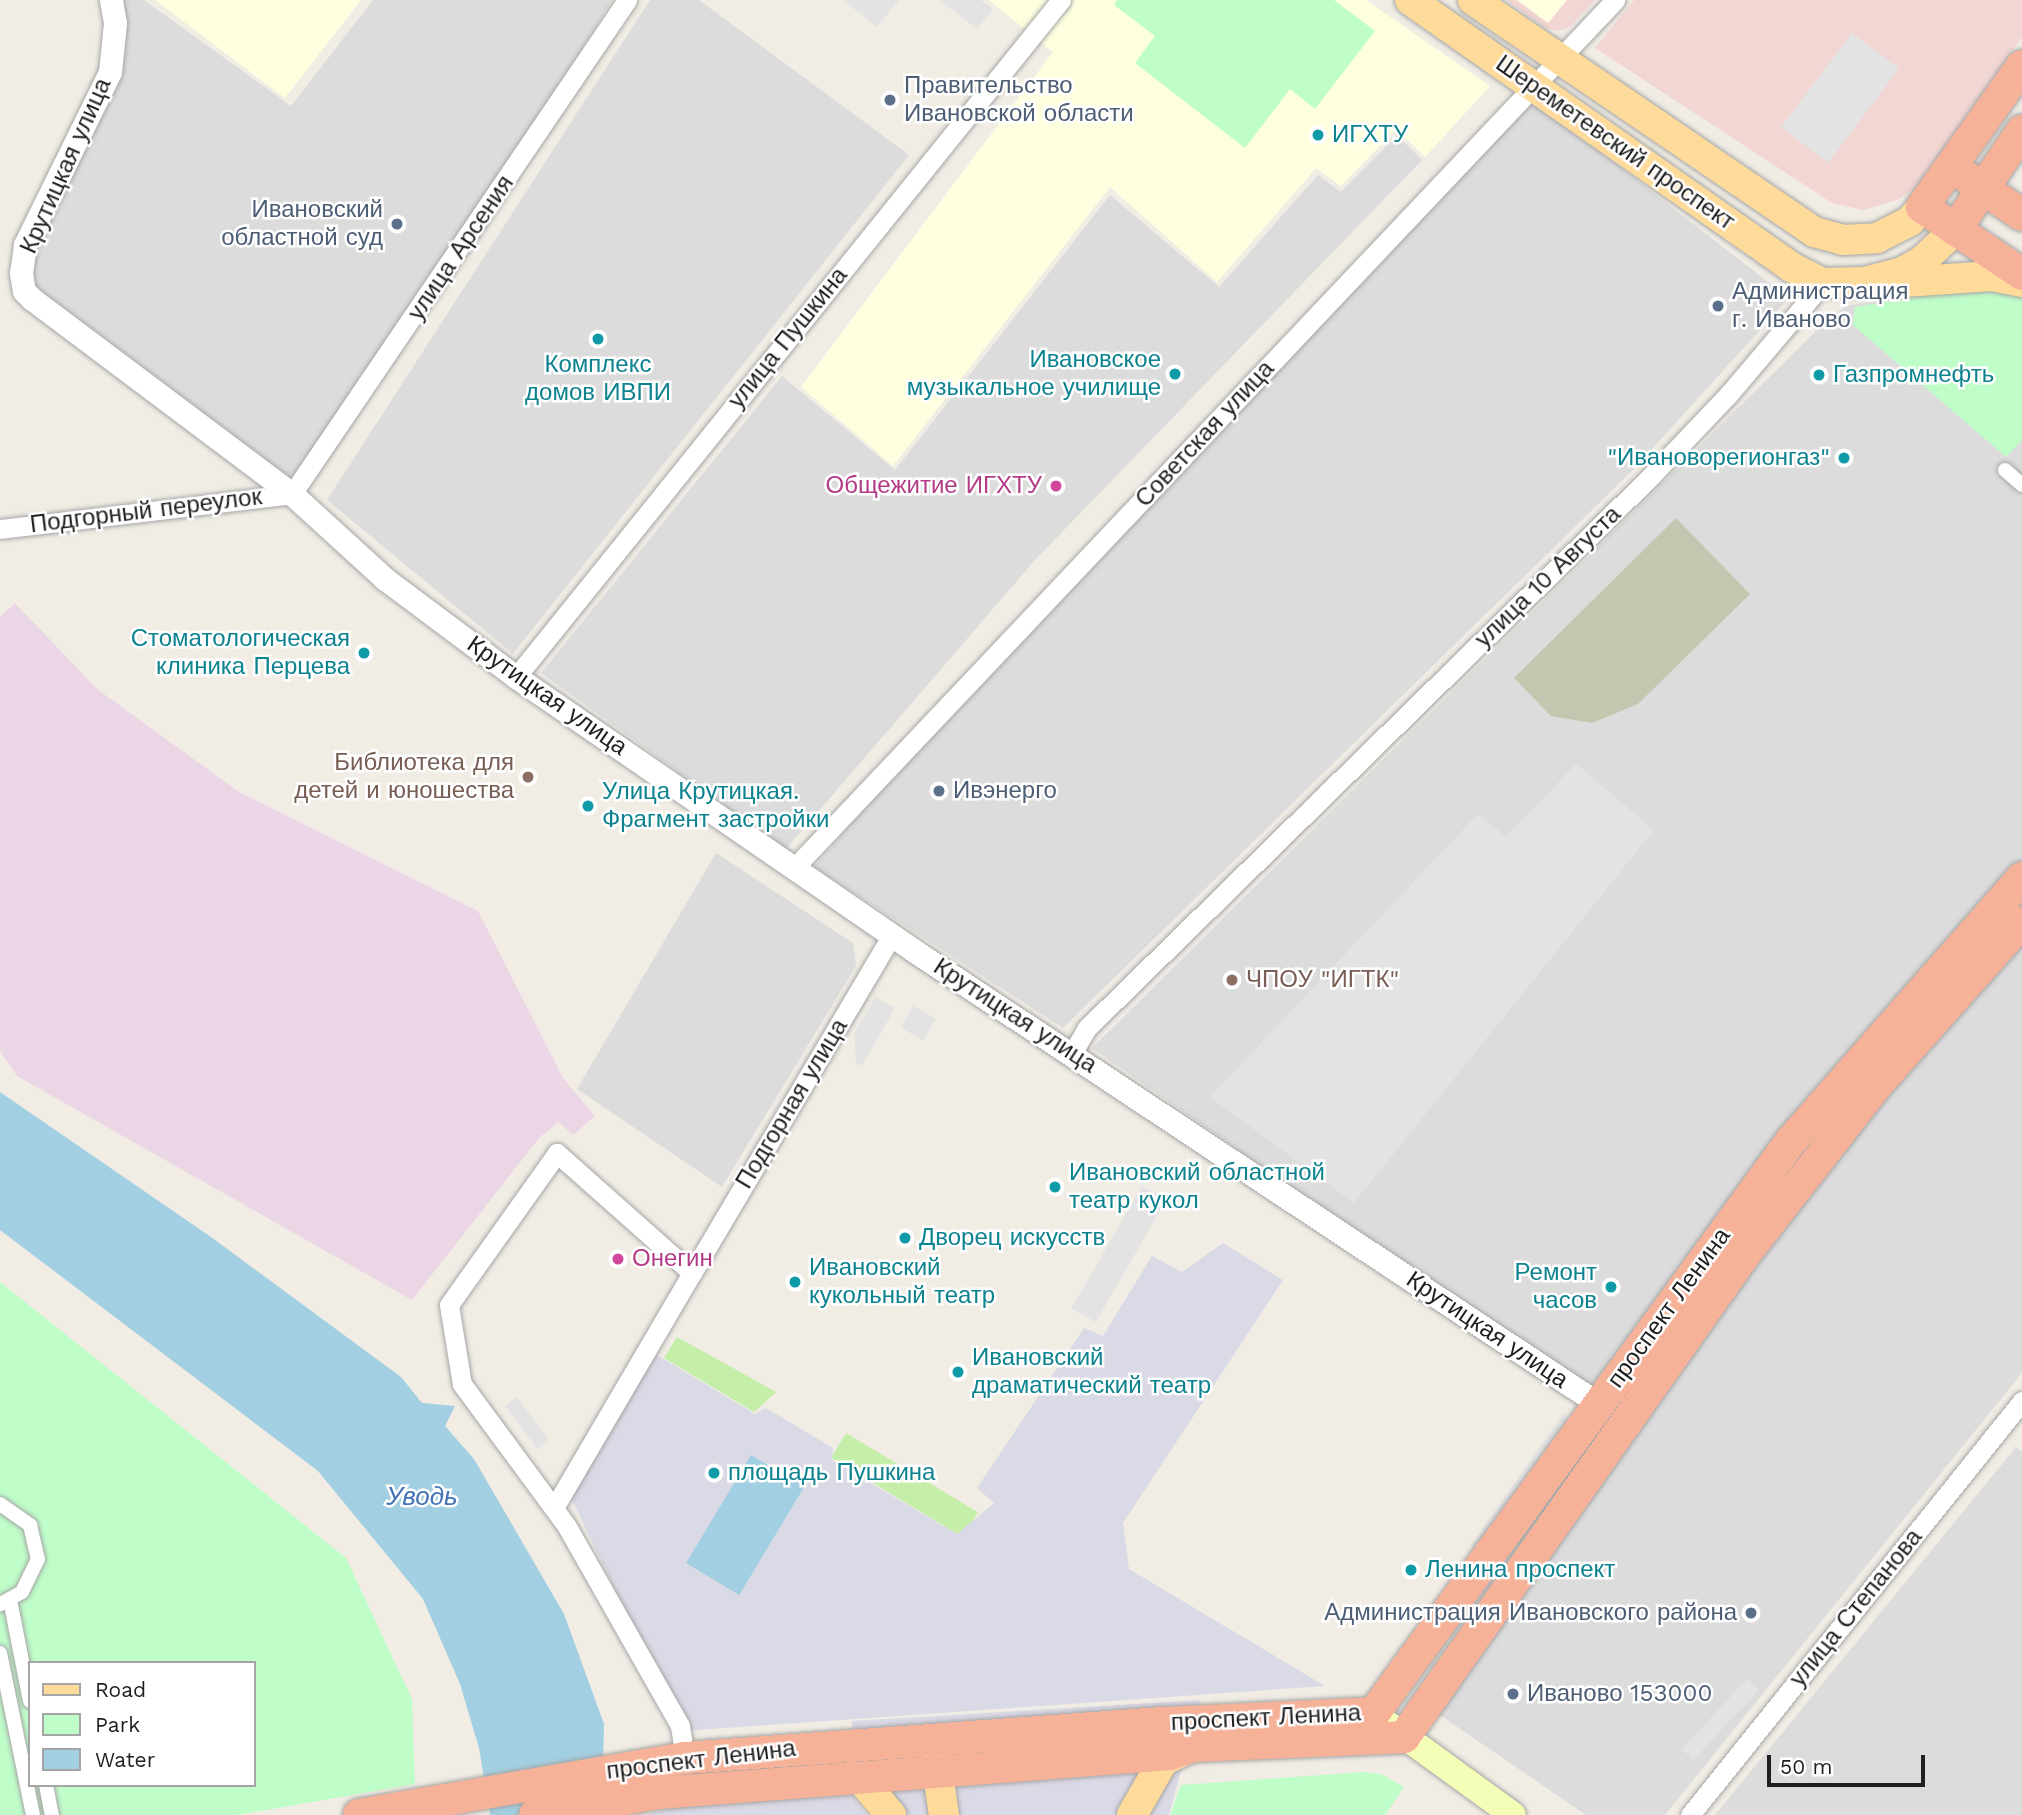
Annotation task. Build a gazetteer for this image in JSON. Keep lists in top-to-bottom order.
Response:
{
  "streets": {
    "highway": ["проспект Ленина"],
    "main road": ["Шереметевский проспект"],
    "street": [
      "Крутицкая улица",
      "улица Арсения",
      "улица Пушкина",
      "Советская улица",
      "Подгорный переулок",
      "улица 10 Августа",
      "Подгорная улица",
      "улица Степанова"
    ]
  },
  "crossings": [
    ["Шереметевский проспект", "Советская улица"],
    ["Шереметевский проспект", "улица 10 Августа"],
    ["Крутицкая улица", "улица Арсения"],
    ["Крутицкая улица", "улица Пушкина"],
    ["Крутицкая улица", "Советская улица"],
    ["Крутицкая улица", "Подгорный переулок"],
    ["Крутицкая улица", "улица 10 Августа"],
    ["Крутицкая улица", "Подгорная улица"],
    ["Крутицкая улица", "проспект Ленина"],
    ["улица Арсения", "Подгорный переулок"]
  ],
  "water": ["Уводь"],
  "places": [
    "Правительство Ивановской области",
    "ИГХТУ",
    "Ивановский областной суд",
    "Администрация г. Иваново",
    "Комплекс домов ИВПИ",
    "Ивановское музыкальное училище",
    "Газпромнефть",
    "\"Ивановорегионгаз\"",
    "Общежитие ИГХТУ",
    "Стоматологическая клиника Перцева",
    "Библиотека для детей и юношества",
    "Ивэнерго",
    "Улица Крутицкая. Фрагмент застройки",
    "ЧПОУ \"ИГТК\"",
    "Ивановский областной театр кукол",
    "Дворец искусств",
    "Онегин",
    "Ивановский кукольный театр",
    "Ремонт часов",
    "Ивановский драматический театр",
    "площадь Пушкина",
    "Ленина проспект",
    "Администрация Ивановского района",
    "Иваново 153000"
  ],
  "legend": ["Road", "Park", "Water"],
  "scale_bar": "50 m"
}
